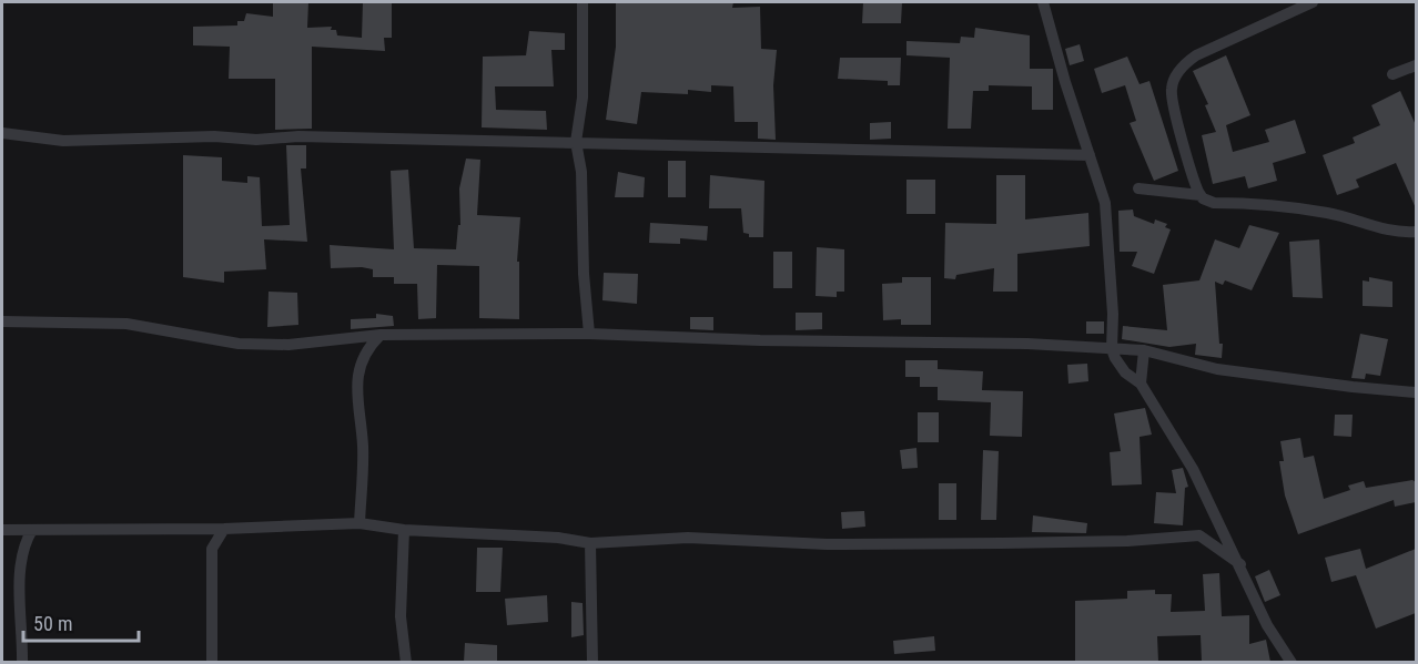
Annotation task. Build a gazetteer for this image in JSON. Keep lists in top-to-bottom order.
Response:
{
  "scale_bar": "50 m"
}
